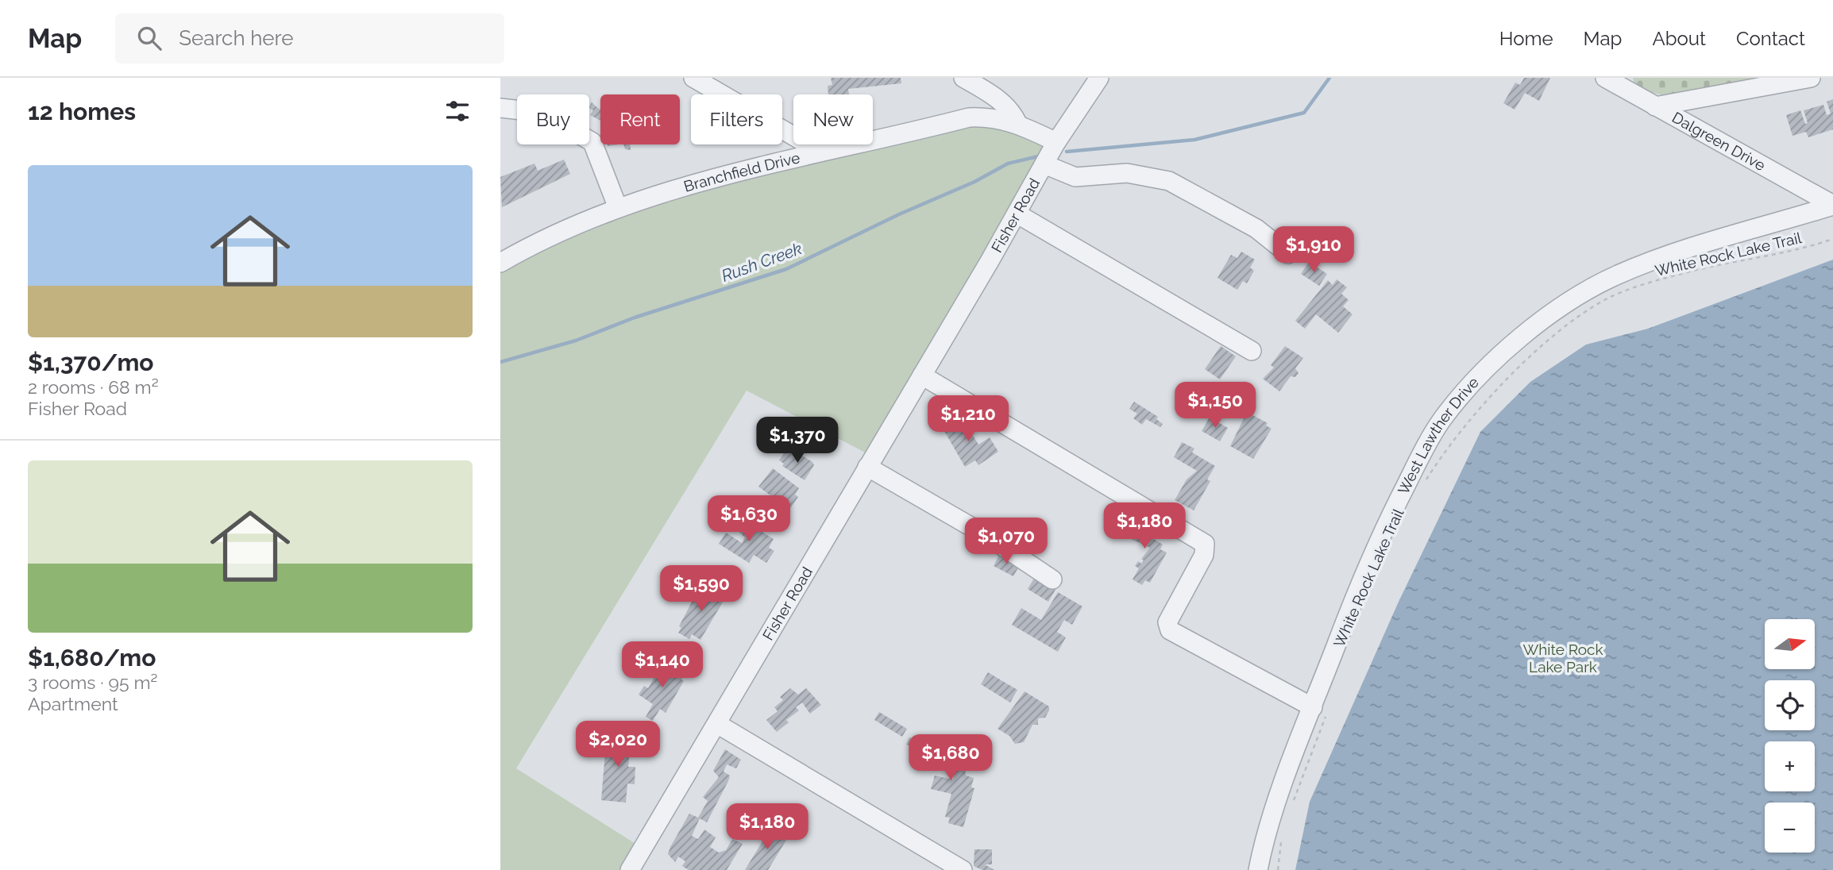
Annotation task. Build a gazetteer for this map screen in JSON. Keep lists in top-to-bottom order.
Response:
{
  "streets": {
    "street": [
      "Dalgreen Drive",
      "Branchfield Drive",
      "Fisher Road",
      "West Lawther Drive"
    ],
    "path": ["White Rock Lake Trail"]
  },
  "crossings": [
    ["Dalgreen Drive", "West Lawther Drive"],
    ["Branchfield Drive", "Fisher Road"]
  ],
  "water": ["Rush Creek"],
  "parks": ["White Rock Lake Park"],
  "north": "right",
  "page": {
    "header": "Map",
    "search": "Search here",
    "nav": [
      "Home",
      "Map",
      "About",
      "Contact"
    ],
    "heading": "12 homes",
    "chip": [
      "Buy",
      "Rent",
      "Filters",
      "New"
    ],
    "list": [
      {
        "name": "$1,370/mo",
        "note": "2 rooms · 68 m² · Fisher Road"
      },
      {
        "name": "$1,680/mo",
        "note": "3 rooms · 95 m² · Apartment"
      }
    ],
    "price": [
      "$1,910",
      "$1,150",
      "$1,210",
      "$1,370",
      "$1,630",
      "$1,180",
      "$1,070",
      "$1,590",
      "$1,140",
      "$2,020",
      "$1,680",
      "$1,180"
    ],
    "map_buttons": ["+", "−"]
  }
}
